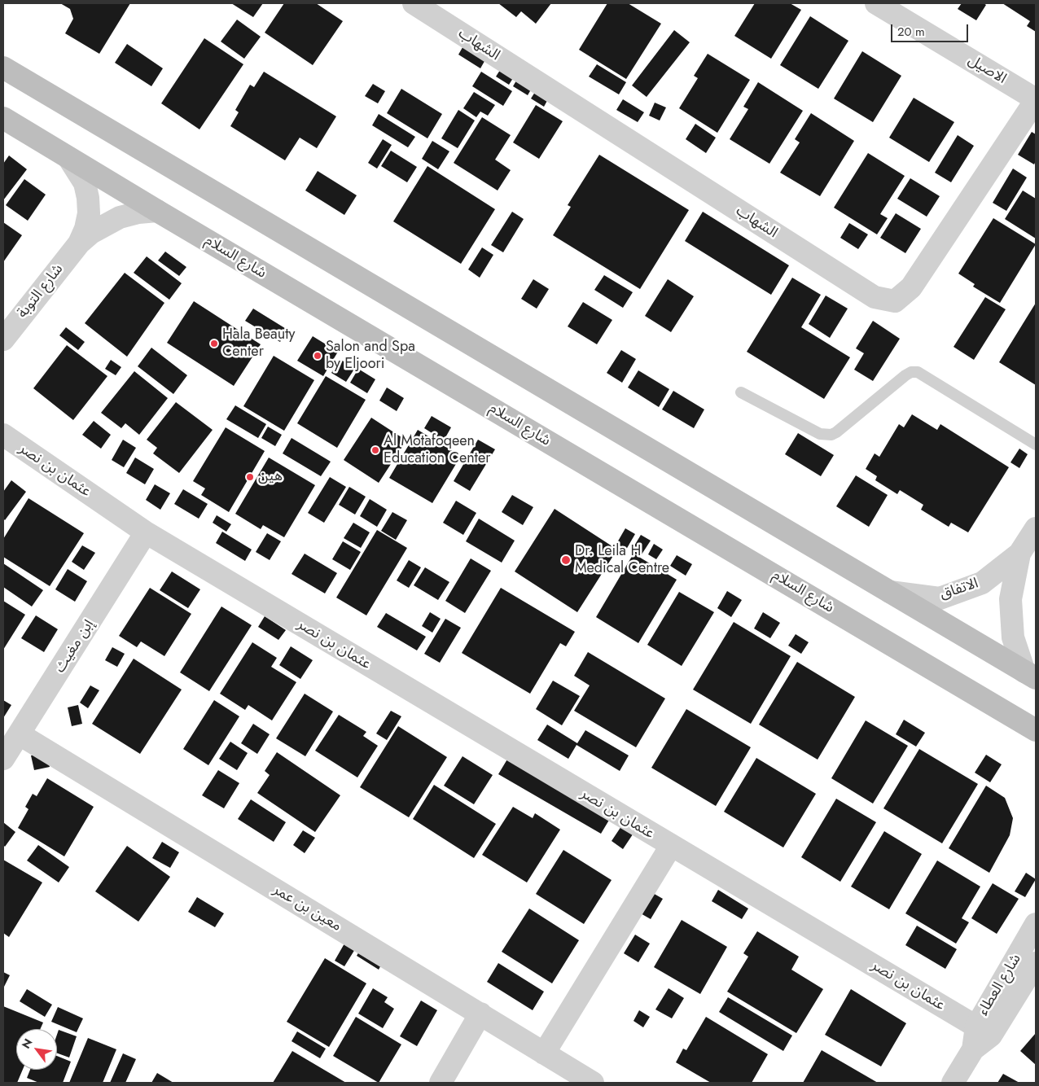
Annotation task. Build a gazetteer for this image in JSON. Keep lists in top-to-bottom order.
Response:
{
  "streets": {
    "main road": ["شارع السلام"],
    "street": [
      "الشهاب",
      "الاصيل",
      "شارع التوبة",
      "عثمان بن نصر",
      "الاتفاق",
      "إبن مغيث",
      "معين بن عمر",
      "شارع العطاء"
    ]
  },
  "crossings": [
    ["الشهاب", "الاصيل"],
    ["شارع السلام", "شارع التوبة"],
    ["عثمان بن نصر", "إبن مغيث"],
    ["عثمان بن نصر", "معين بن عمر"],
    ["عثمان بن نصر", "شارع العطاء"],
    ["إبن مغيث", "معين بن عمر"]
  ],
  "places": [
    "Hala Beauty Center",
    "Salon and Spa by Eljoori",
    "Al Motafoqeen Education Center",
    "هين",
    "Dr. Leila H Medical Centre"
  ],
  "scale_bar": "20 m",
  "north": "top left"
}
